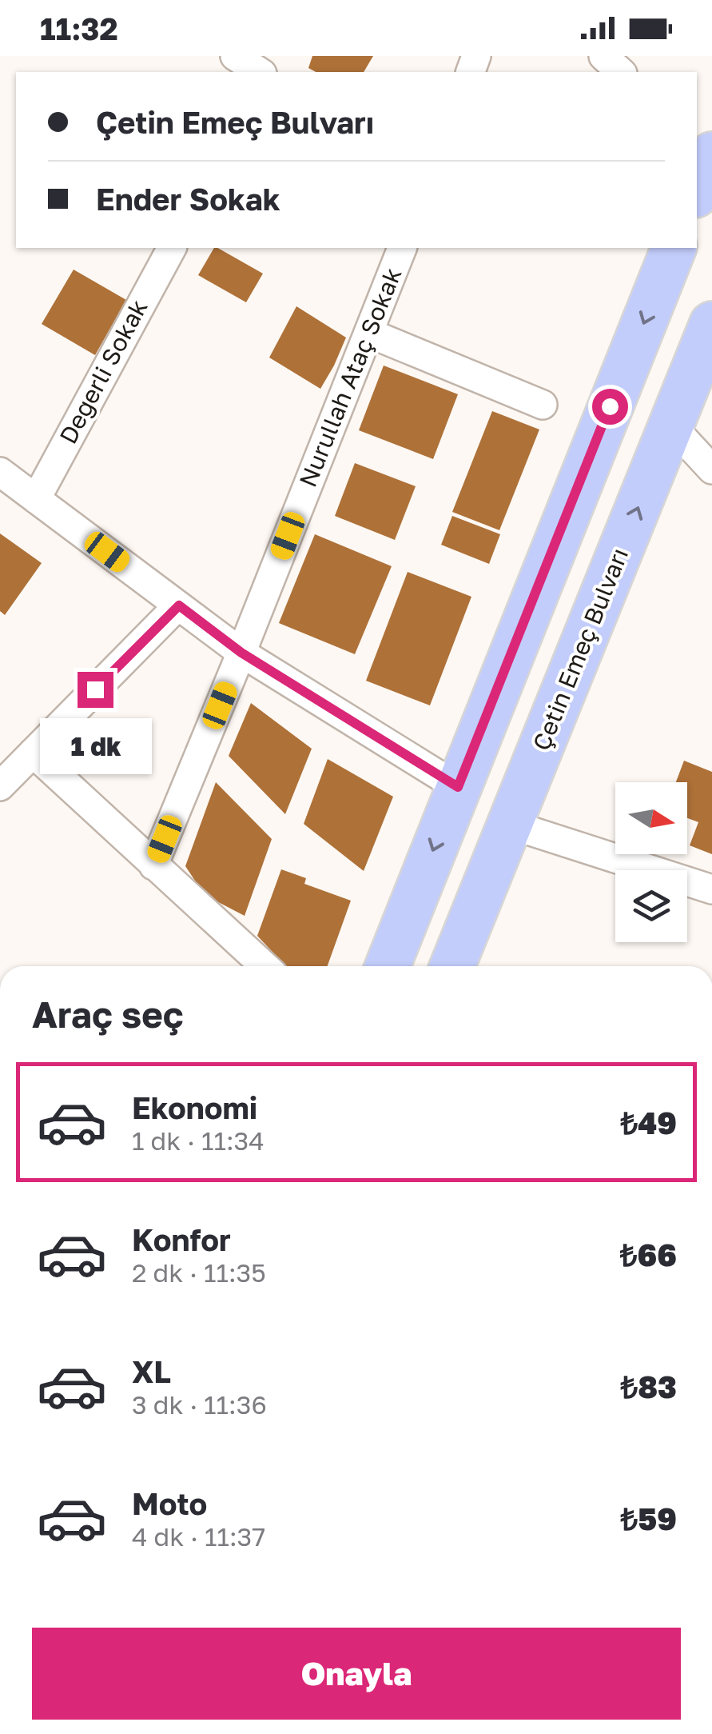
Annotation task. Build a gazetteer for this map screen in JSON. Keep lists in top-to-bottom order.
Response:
{
  "streets": {
    "main road": ["Çetin Emeç Bulvarı"],
    "street": ["Değerli Sokak", "Nurullah Ataç Sokak"]
  },
  "north": "right",
  "page": {
    "status": "11:32",
    "banner": ["Çetin Emeç Bulvarı", "Ender Sokak"],
    "bubble": "1 dk",
    "heading": "Araç seç",
    "list": [
      {
        "name": "Ekonomi",
        "note": "1 dk · 11:34",
        "value": "₺49"
      },
      {
        "name": "Konfor",
        "note": "2 dk · 11:35",
        "value": "₺66"
      },
      {
        "name": "XL",
        "note": "3 dk · 11:36",
        "value": "₺83"
      },
      {
        "name": "Moto",
        "note": "4 dk · 11:37",
        "value": "₺59"
      }
    ],
    "buttons": "Onayla"
  }
}
